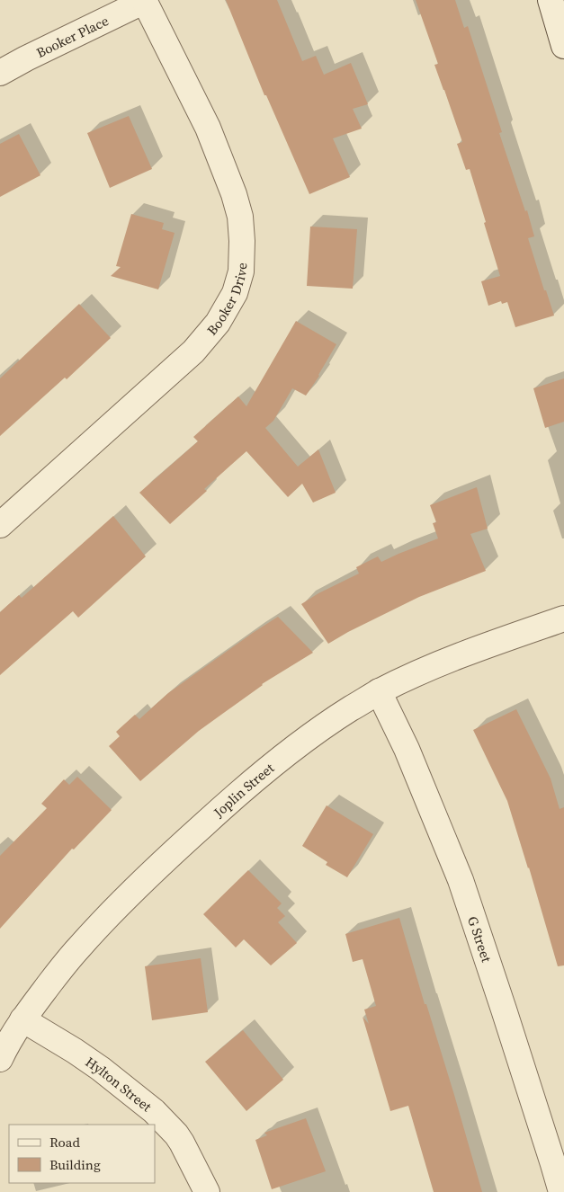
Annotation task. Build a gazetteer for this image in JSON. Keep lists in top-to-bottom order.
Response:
{
  "streets": {
    "street": [
      "Booker Place",
      "Booker Drive",
      "Joplin Street",
      "G Street",
      "Hylton Street"
    ]
  },
  "crossings": [
    ["Booker Place", "Booker Drive"],
    ["Joplin Street", "G Street"],
    ["Joplin Street", "Hylton Street"]
  ],
  "legend": ["Road", "Building"]
}
